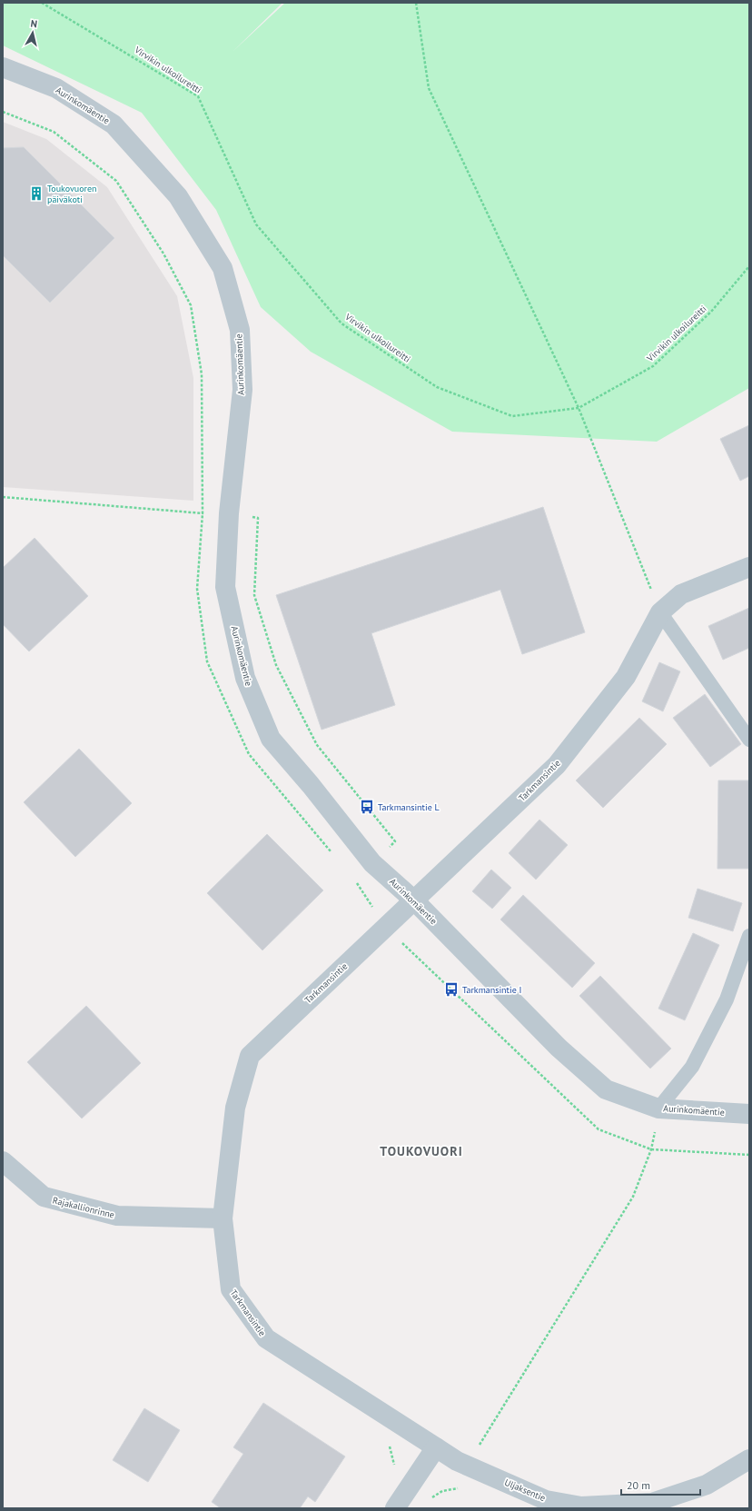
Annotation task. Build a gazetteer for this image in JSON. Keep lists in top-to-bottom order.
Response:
{
  "streets": {
    "street": [
      "Aurinkomäentie",
      "Tarkmansintie",
      "Rajakallionrinne",
      "Uljaksentie"
    ],
    "path": ["Virvikin ulkoilureitti"]
  },
  "crossings": [
    ["Aurinkomäentie", "Tarkmansintie"],
    ["Tarkmansintie", "Rajakallionrinne"],
    ["Tarkmansintie", "Uljaksentie"]
  ],
  "districts": ["TOUKOVUORI"],
  "places": {
    "building": ["Toukovuoren päiväkoti"],
    "bus stop": ["Tarkmansintie L", "Tarkmansintie I"]
  },
  "scale_bar": "20 m",
  "north": "top"
}
